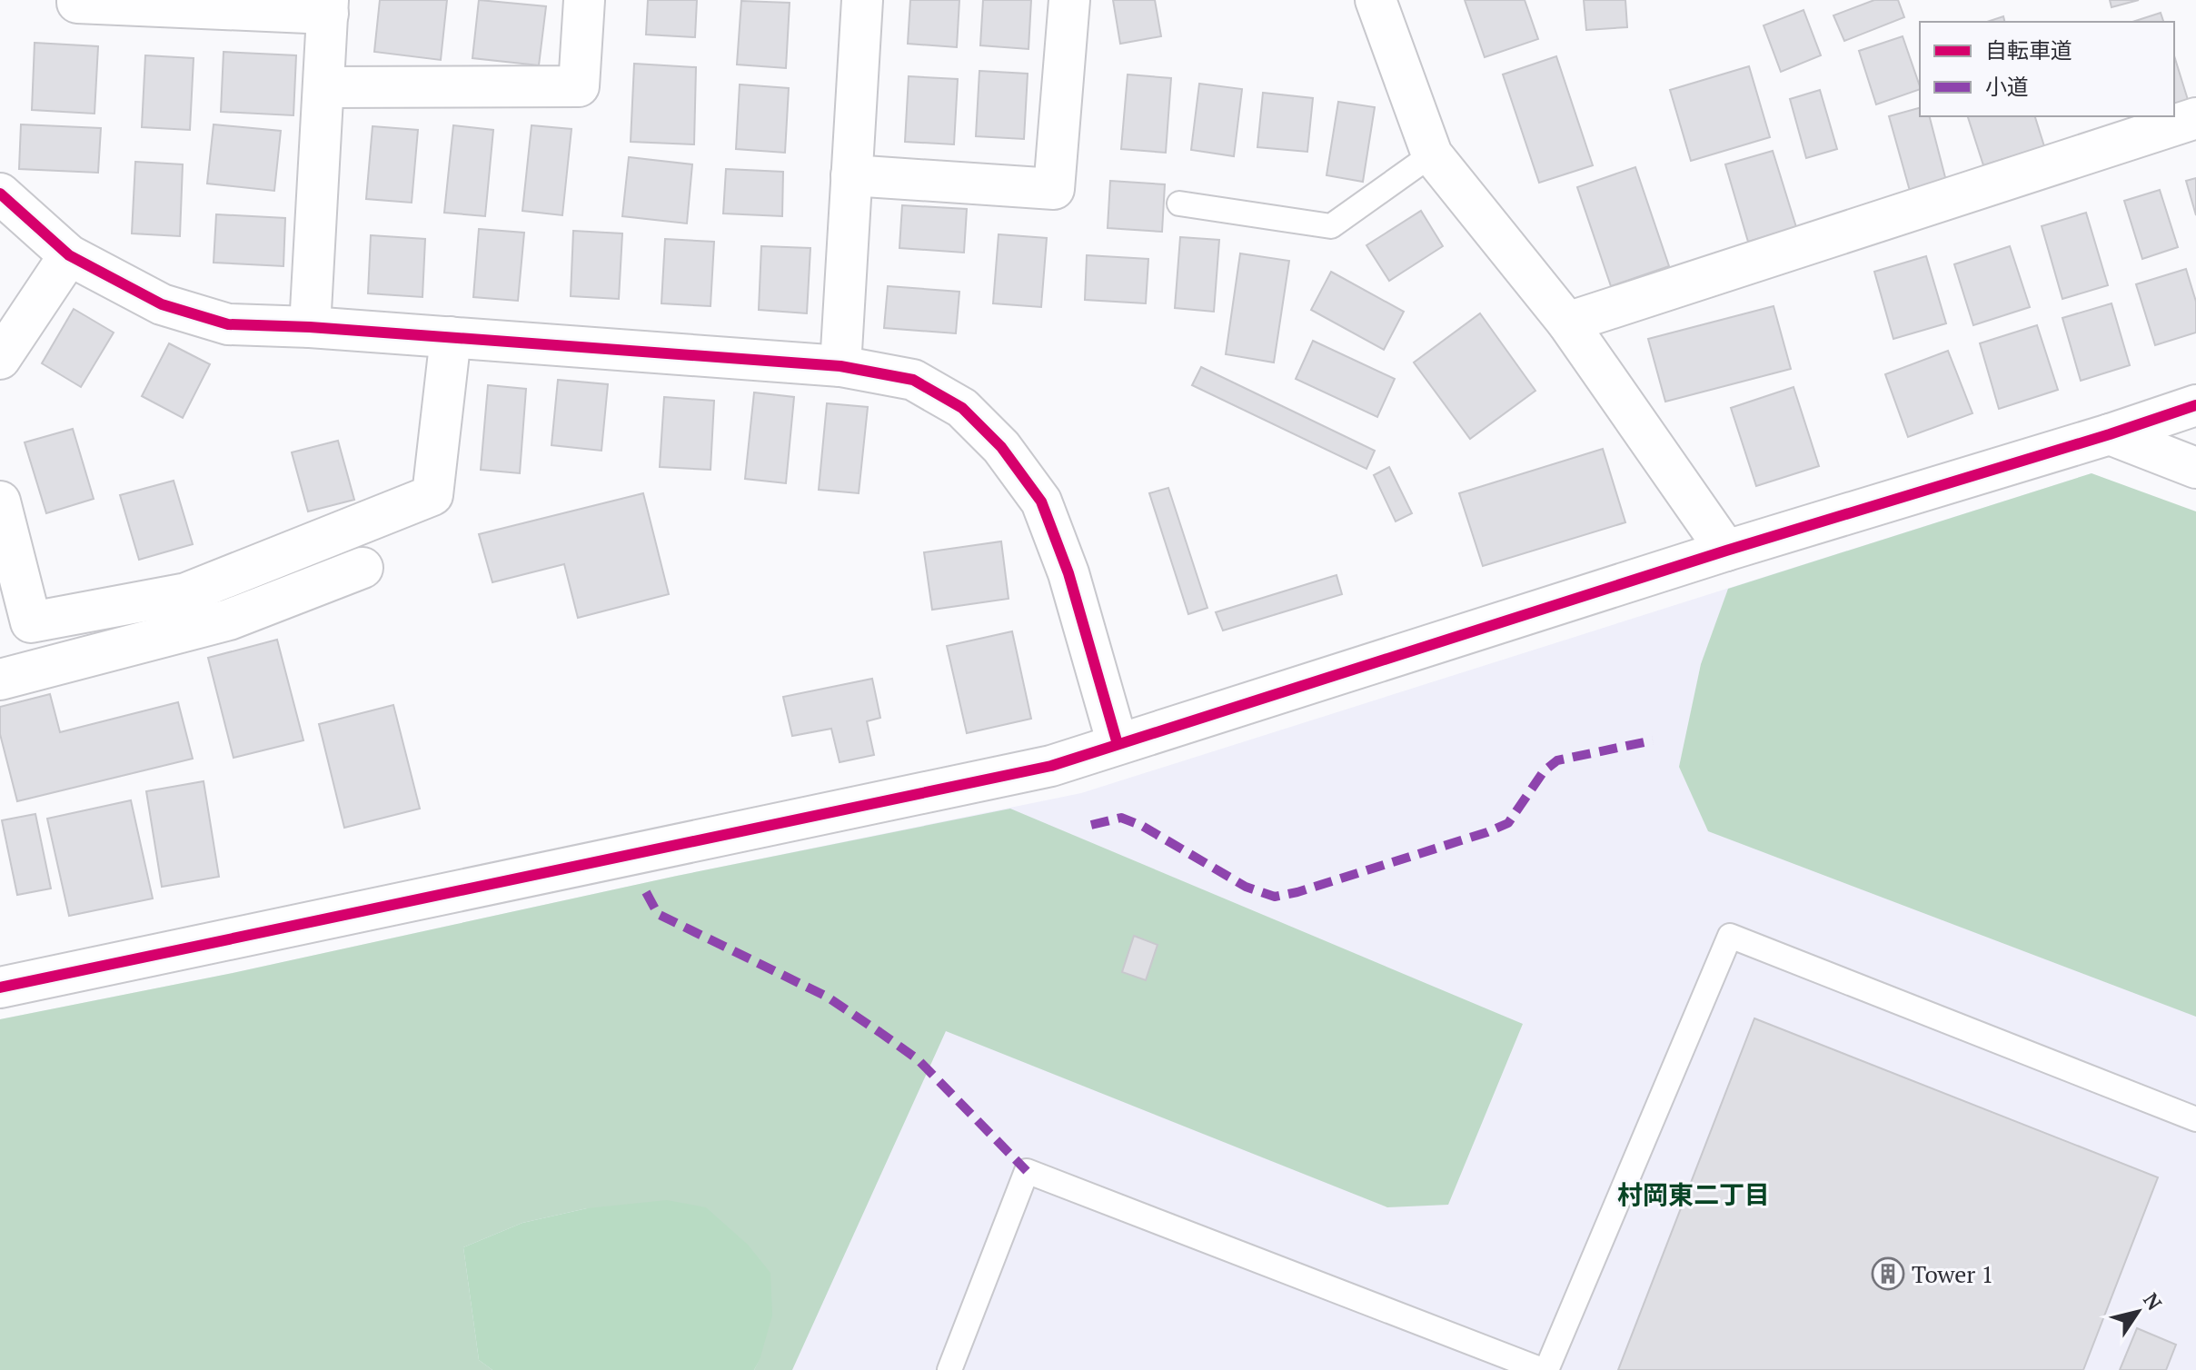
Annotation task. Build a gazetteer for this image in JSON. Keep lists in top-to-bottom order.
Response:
{
  "districts": ["村岡東二丁目"],
  "places": {
    "building": ["Tower 1"]
  },
  "legend": ["自転車道", "小道"],
  "north": "top right"
}
